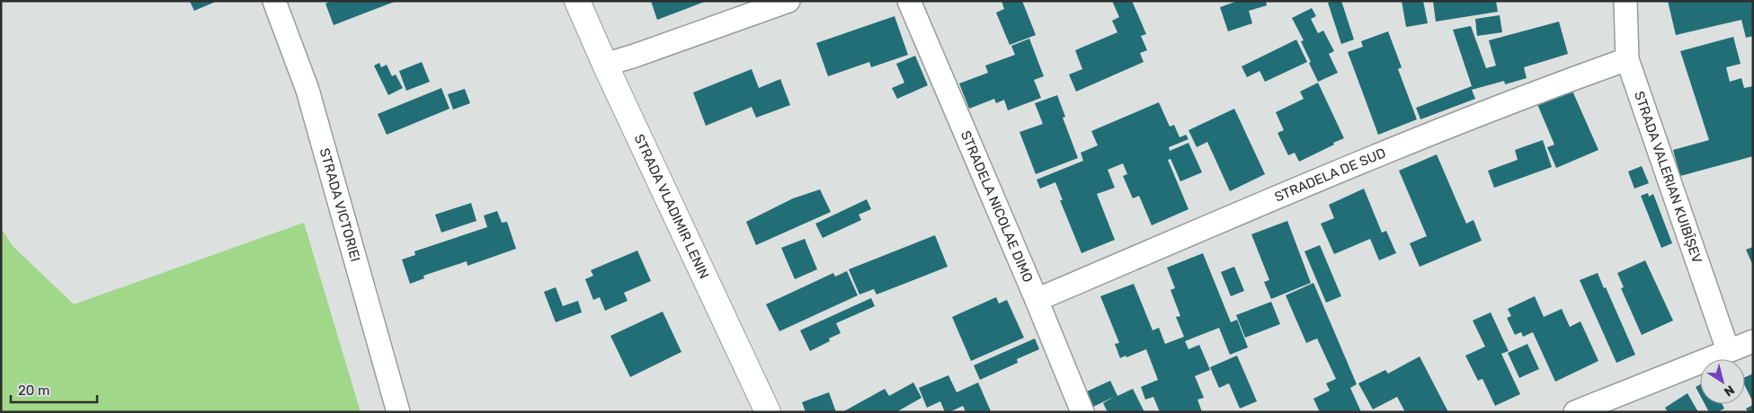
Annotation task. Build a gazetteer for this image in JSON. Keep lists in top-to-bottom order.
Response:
{
  "streets": {
    "main road": ["STRADA VLADIMIR LENIN"],
    "street": [
      "STRADELA DE SUD",
      "STRADA VALERIAN KUIBÎȘEV",
      "STRADA VICTORIEI",
      "STRADELA NICOLAE DIMO"
    ]
  },
  "crossings": [
    ["STRADELA DE SUD", "STRADA VALERIAN KUIBÎȘEV"],
    ["STRADELA DE SUD", "STRADELA NICOLAE DIMO"]
  ],
  "scale_bar": "20 m",
  "north": "bottom right"
}
